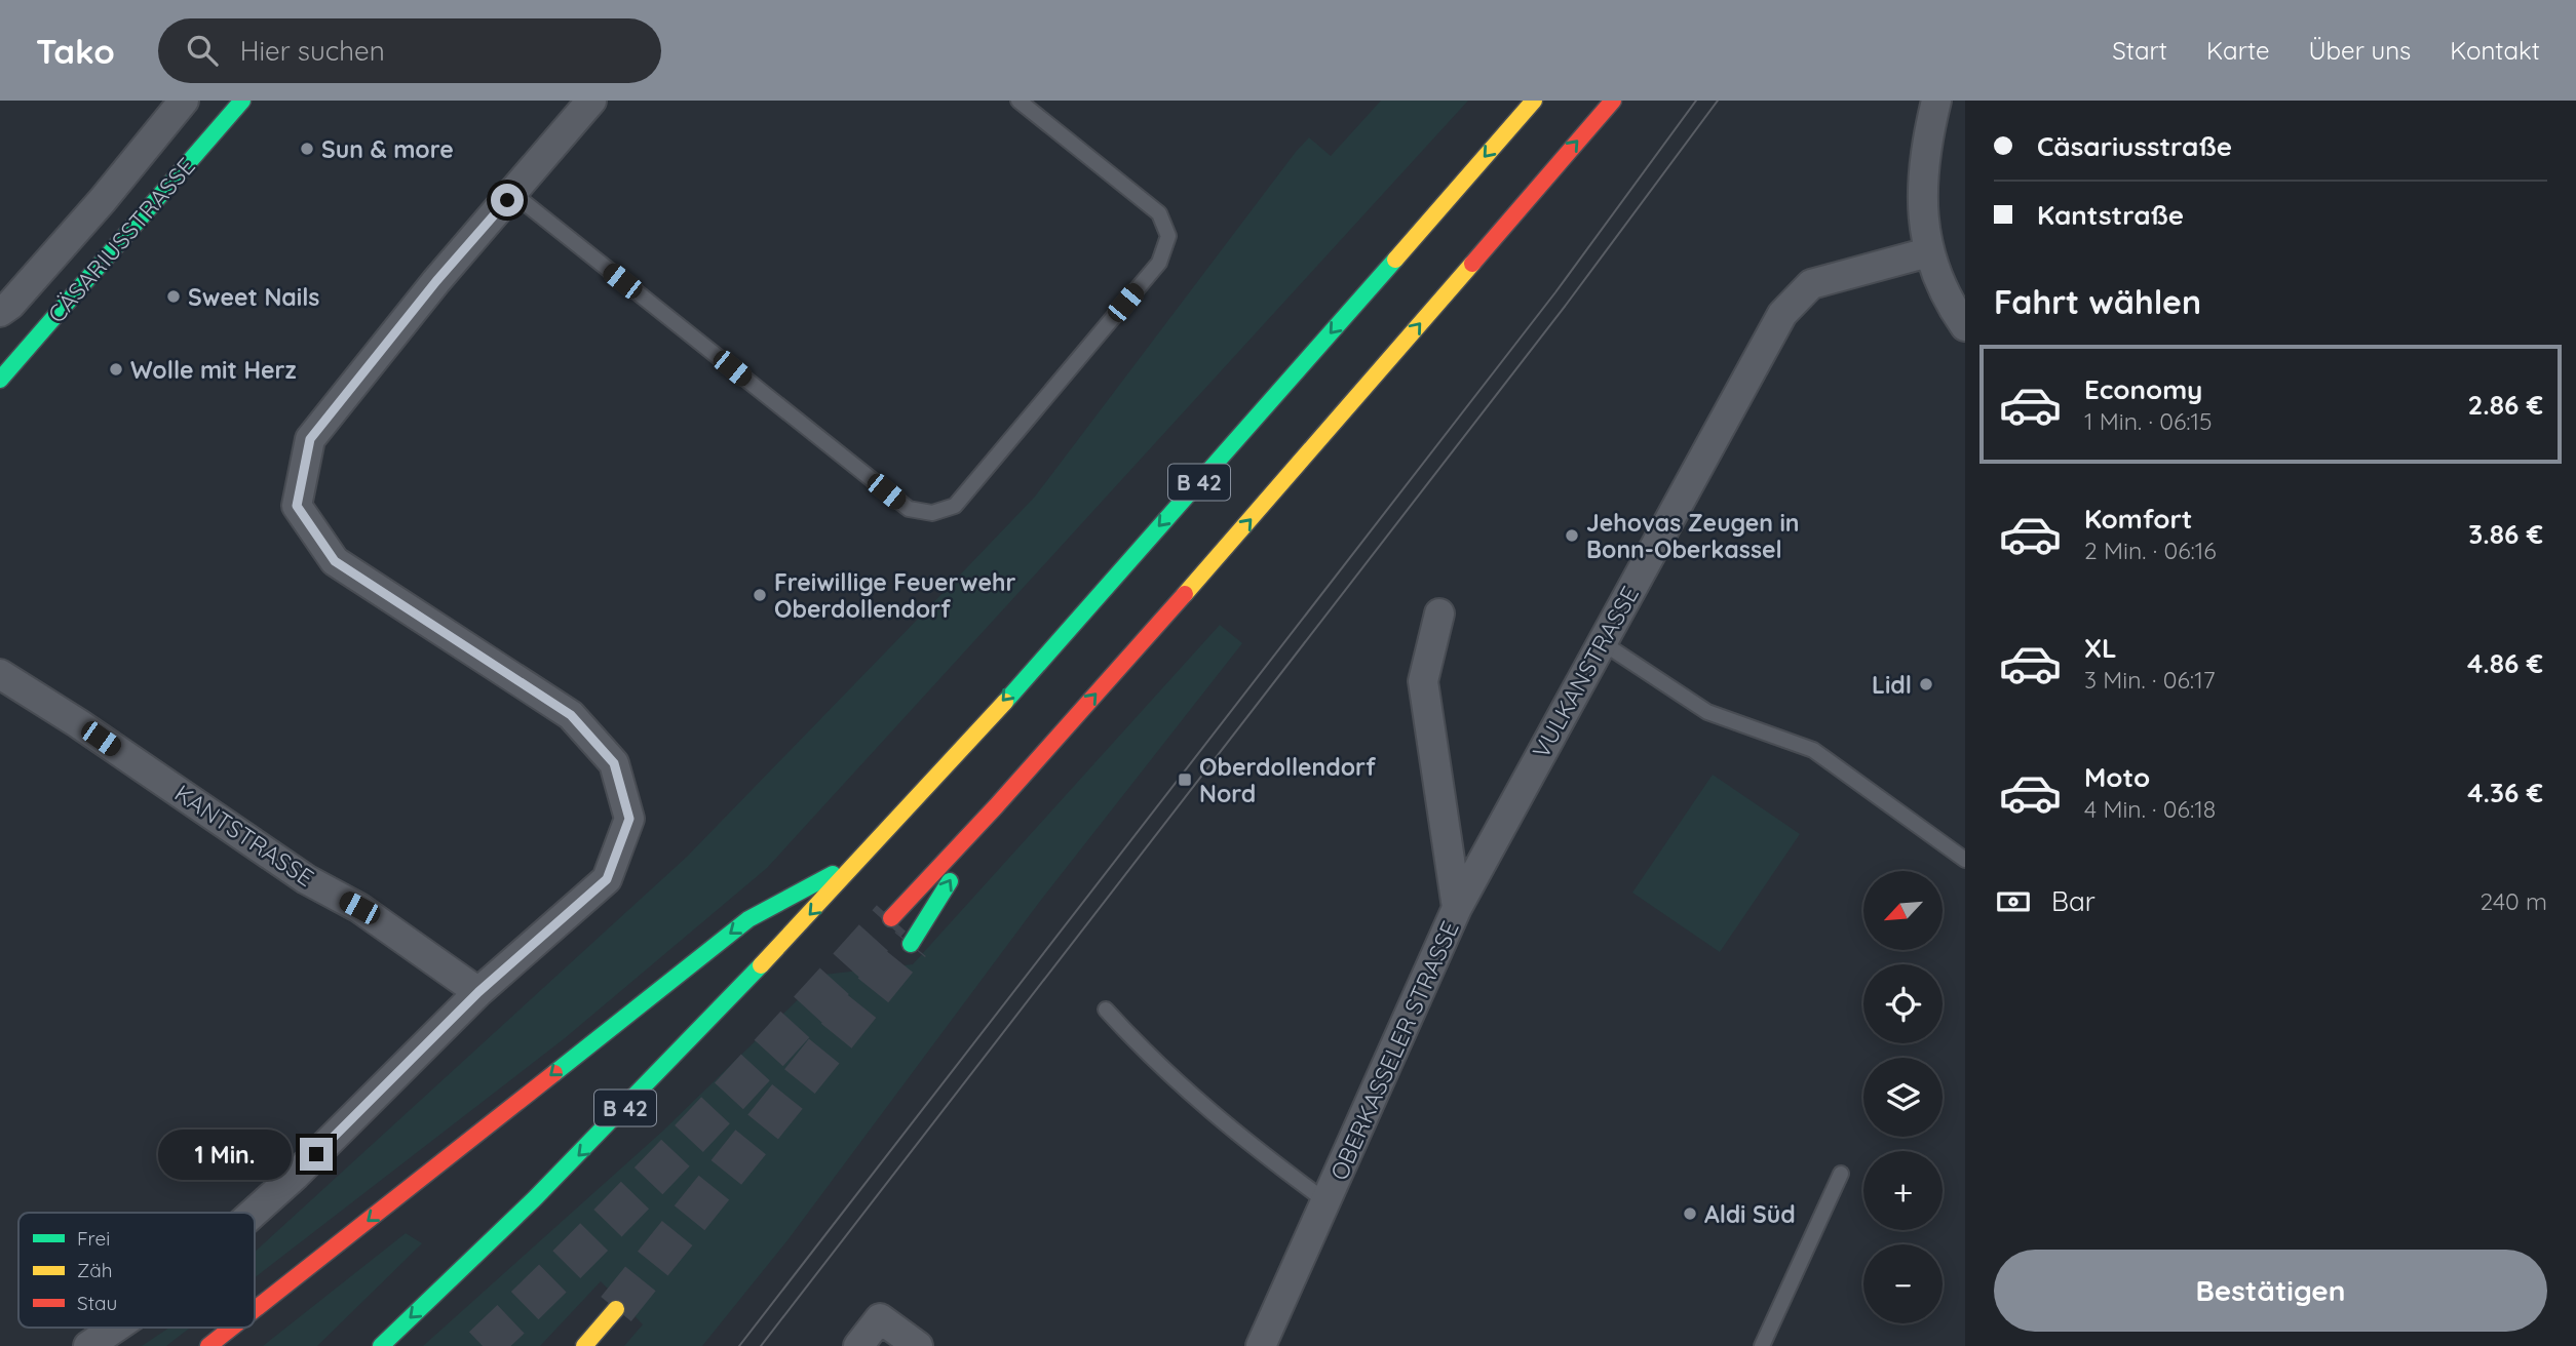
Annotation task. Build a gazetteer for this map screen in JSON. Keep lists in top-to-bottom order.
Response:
{
  "streets": {
    "main road": ["CÄSARIUSSTRASSE", "B 42"],
    "street": ["VULKANSTRASSE", "KANTSTRASSE", "OBERKASSELER STRASSE"]
  },
  "crossings": [
    ["VULKANSTRASSE", "OBERKASSELER STRASSE"]
  ],
  "places": {
    "other": [
      "Sun & more",
      "Sweet Nails",
      "Wolle mit Herz",
      "Jehovas Zeugen in Bonn-Oberkassel",
      "Freiwillige Feuerwehr Oberdollendorf",
      "Lidl",
      "Aldi Süd"
    ],
    "transit": ["Oberdollendorf Nord"]
  },
  "legend": ["Frei", "Zäh", "Stau"],
  "north": "bottom left",
  "page": {
    "header": "Tako",
    "search": "Hier suchen",
    "nav": [
      "Start",
      "Karte",
      "Über uns",
      "Kontakt"
    ],
    "banner": ["Cäsariusstraße", "Kantstraße"],
    "heading": "Fahrt wählen",
    "list": [
      {
        "name": "Economy",
        "note": "1 Min. · 06:15",
        "value": "2.86 €"
      },
      {
        "name": "Komfort",
        "note": "2 Min. · 06:16",
        "value": "3.86 €"
      },
      {
        "name": "XL",
        "note": "3 Min. · 06:17",
        "value": "4.86 €"
      },
      {
        "name": "Moto",
        "note": "4 Min. · 06:18",
        "value": "4.36 €"
      }
    ],
    "pay": ["Bar", "240 m"],
    "map_buttons": ["+", "−"],
    "bubble": "1 Min.",
    "buttons": "Bestätigen"
  }
}
